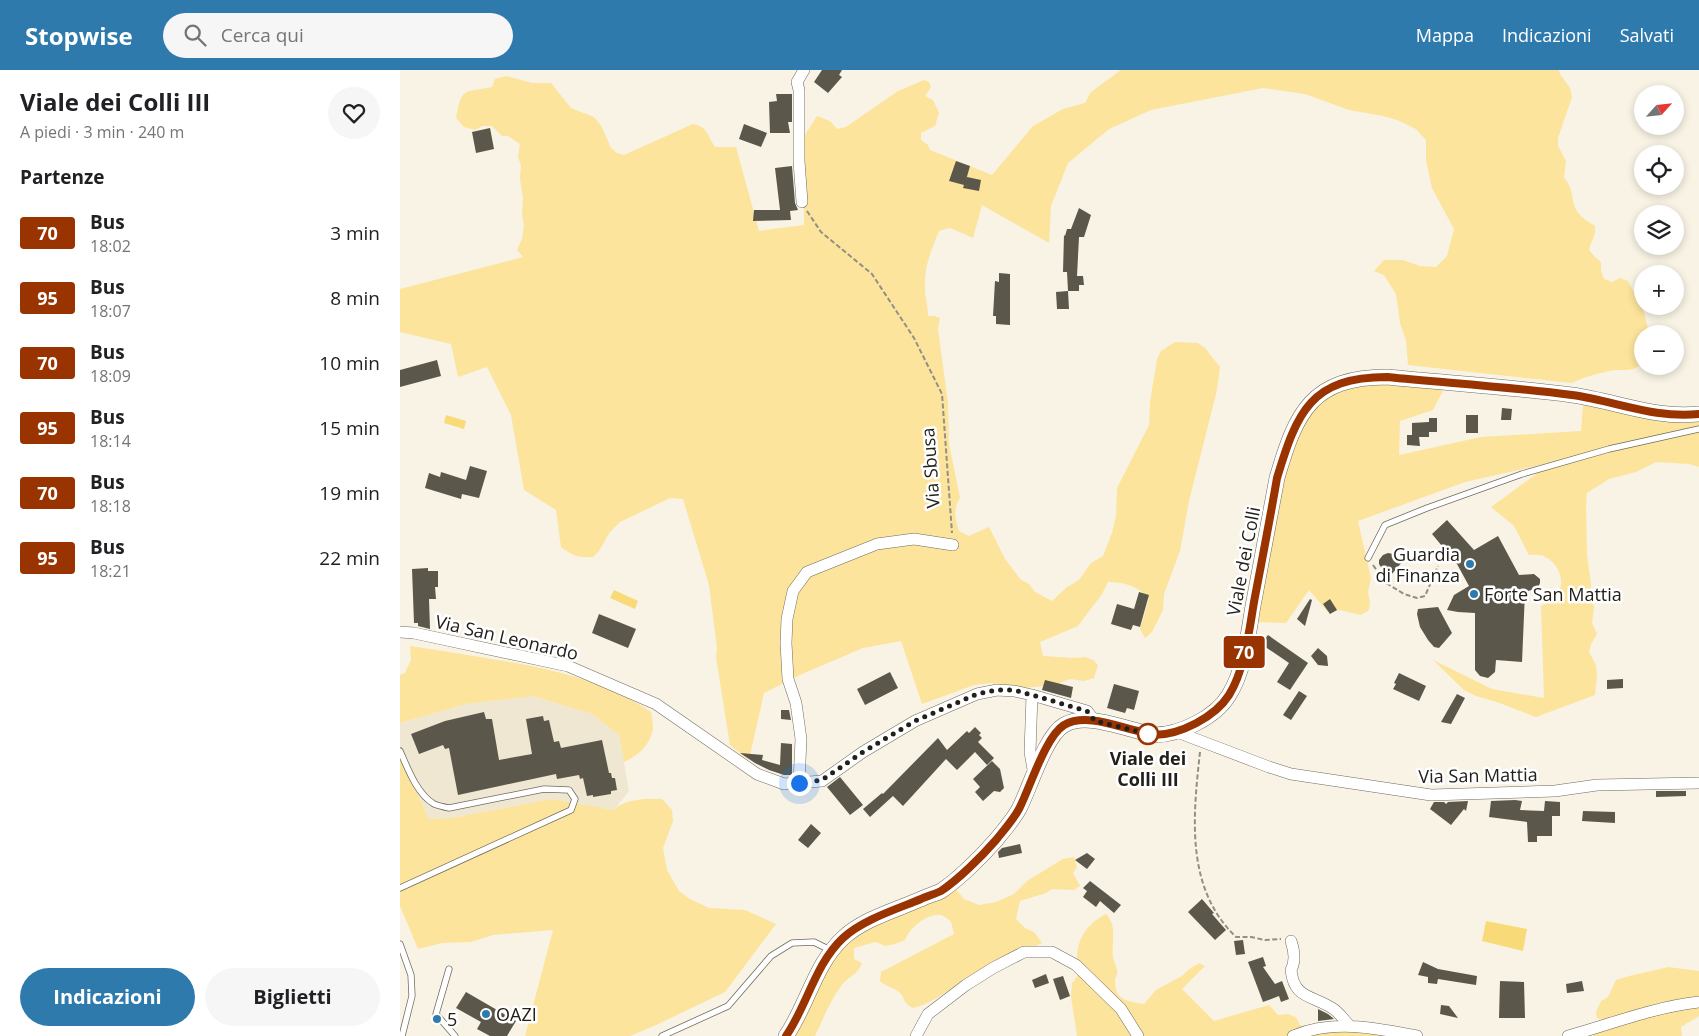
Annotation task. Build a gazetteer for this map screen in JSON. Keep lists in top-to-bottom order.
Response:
{
  "streets": {
    "street": ["Viale dei Colli", "Via San Leonardo", "Via San Mattia"],
    "path": ["Via Sbusa"]
  },
  "crossings": [
    ["Viale dei Colli", "Via San Leonardo"],
    ["Viale dei Colli", "Via San Mattia"]
  ],
  "places": [
    "Guardia di Finanza",
    "Forte San Mattia",
    "Viale dei Colli III",
    "OAZI",
    "5"
  ],
  "lines": ["bus line 70"],
  "north": "top right",
  "page": {
    "header": "Stopwise",
    "search": "Cerca qui",
    "nav": ["Mappa", "Indicazioni", "Salvati"],
    "heading": [
      ["Viale dei Colli III", "A piedi · 3 min · 240 m"],
      "Partenze"
    ],
    "on_map": "70",
    "map_buttons": ["+", "−"],
    "list": [
      {
        "mark": "70",
        "name": "Bus",
        "note": "18:02",
        "value": "3 min"
      },
      {
        "mark": "95",
        "name": "Bus",
        "note": "18:07",
        "value": "8 min"
      },
      {
        "mark": "70",
        "name": "Bus",
        "note": "18:09",
        "value": "10 min"
      },
      {
        "mark": "95",
        "name": "Bus",
        "note": "18:14",
        "value": "15 min"
      },
      {
        "mark": "70",
        "name": "Bus",
        "note": "18:18",
        "value": "19 min"
      },
      {
        "mark": "95",
        "name": "Bus",
        "note": "18:21",
        "value": "22 min"
      }
    ],
    "buttons": ["Indicazioni", "Biglietti"]
  }
}
